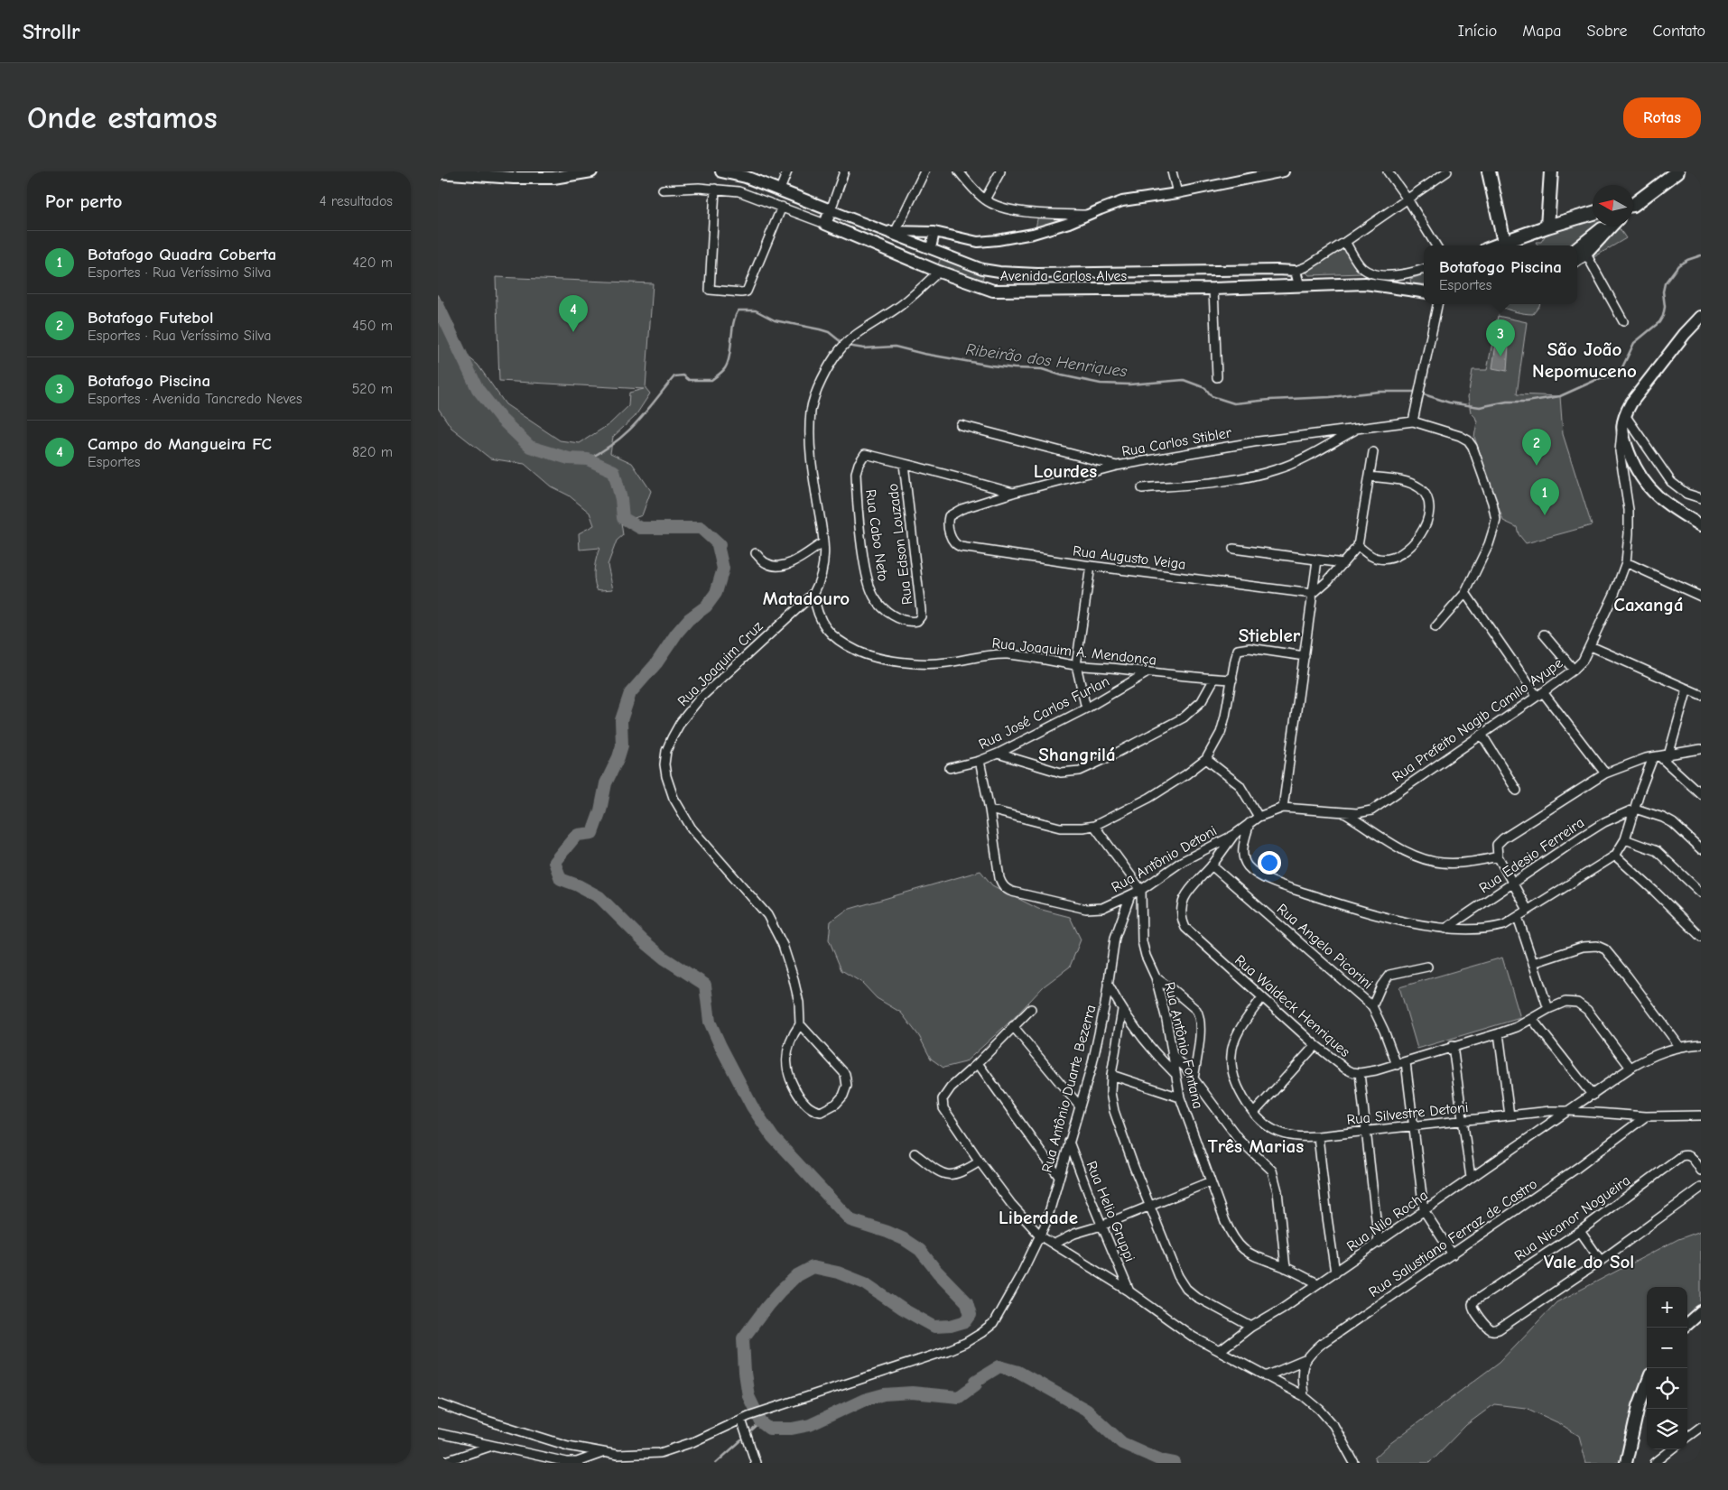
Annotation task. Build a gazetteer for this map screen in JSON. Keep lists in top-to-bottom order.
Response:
{
  "streets": {
    "main road": ["Avenida Carlos Alves"],
    "street": [
      "Rua Carlos Stibler",
      "Rua Cabo Neto",
      "Rua Edson Louzado",
      "Rua Augusto Veiga",
      "Rua Joaquim A. Mendonça",
      "Rua Joaquim Cruz",
      "Rua José Carlos Furlan",
      "Rua Prefeito Nagib Camilo Ayupe",
      "Rua Edesio Ferreira",
      "Rua Antônio Detoni",
      "Rua Angelo Picorini",
      "Rua Waldeck Henriques",
      "Rua Antônio Fontana",
      "Rua Antônio Duarte Bezerra",
      "Rua Silvestre Detoni",
      "Rua Helio Gruppi",
      "Rua Nicanor Nogueira",
      "Rua Nilo Rocha",
      "Rua Salustiano Ferraz de Castro"
    ]
  },
  "crossings": [
    ["Avenida Carlos Alves", "Rua Joaquim Cruz"],
    ["Rua Cabo Neto", "Rua Edson Louzado"],
    ["Rua Joaquim A. Mendonça", "Rua Joaquim Cruz"],
    ["Rua Joaquim A. Mendonça", "Rua José Carlos Furlan"],
    ["Rua Prefeito Nagib Camilo Ayupe", "Rua Antônio Detoni"],
    ["Rua Prefeito Nagib Camilo Ayupe", "Rua Waldeck Henriques"],
    ["Rua Antônio Detoni", "Rua Waldeck Henriques"],
    ["Rua Antônio Detoni", "Rua Antônio Fontana"],
    ["Rua Antônio Detoni", "Rua Antônio Duarte Bezerra"],
    ["Rua Angelo Picorini", "Rua Waldeck Henriques"],
    ["Rua Waldeck Henriques", "Rua Silvestre Detoni"],
    ["Rua Waldeck Henriques", "Rua Nilo Rocha"],
    ["Rua Antônio Fontana", "Rua Nilo Rocha"],
    ["Rua Antônio Duarte Bezerra", "Rua Helio Gruppi"],
    ["Rua Silvestre Detoni", "Rua Nilo Rocha"],
    ["Rua Silvestre Detoni", "Rua Salustiano Ferraz de Castro"]
  ],
  "districts": [
    "São João Nepomuceno",
    "Lourdes",
    "Matadouro",
    "Caxangá",
    "Stiebler",
    "Shangrilá",
    "Três Marias",
    "Liberdade",
    "Vale do Sol"
  ],
  "water": ["Ribeirão dos Henriques"],
  "north": "left",
  "page": {
    "header": "Strollr",
    "nav": [
      "Início",
      "Mapa",
      "Sobre",
      "Contato"
    ],
    "buttons": "Rotas",
    "title": "Onde estamos",
    "heading": ["Por perto", "4 resultados"],
    "list": [
      {
        "mark": "1",
        "name": "Botafogo Quadra Coberta",
        "note": "Esportes · Rua Veríssimo Silva",
        "value": "420 m"
      },
      {
        "mark": "2",
        "name": "Botafogo Futebol",
        "note": "Esportes · Rua Veríssimo Silva",
        "value": "450 m"
      },
      {
        "mark": "3",
        "name": "Botafogo Piscina",
        "note": "Esportes · Avenida Tancredo Neves",
        "value": "520 m"
      },
      {
        "mark": "4",
        "name": "Campo do Mangueira FC",
        "note": "Esportes",
        "value": "820 m"
      }
    ],
    "popup": ["Botafogo Piscina", "Esportes"],
    "pins": [
      "4",
      "3",
      "2",
      "1"
    ],
    "map_buttons": ["+", "−"]
  }
}
